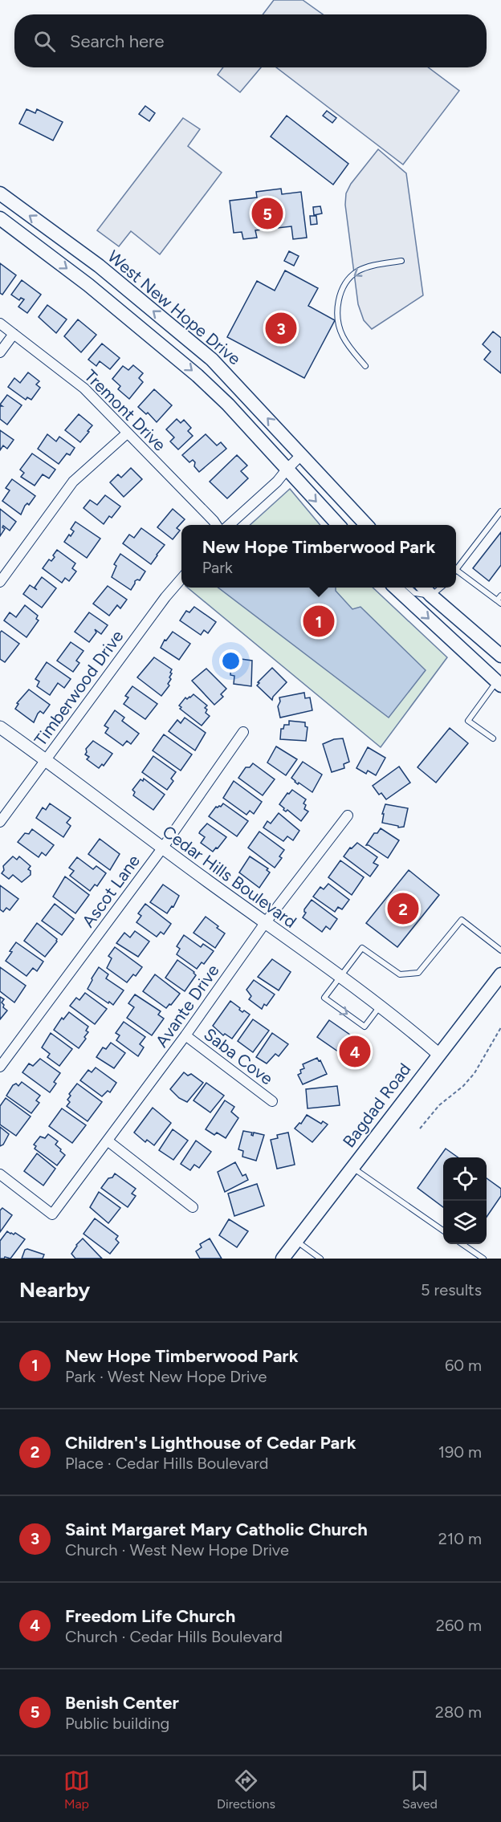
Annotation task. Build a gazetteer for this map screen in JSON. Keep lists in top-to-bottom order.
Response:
{
  "streets": {
    "main road": ["West New Hope Drive", "Bagdad Road"],
    "street": [
      "Tremont Drive",
      "Timberwood Drive",
      "Cedar Hills Boulevard",
      "Ascot Lane",
      "Avante Drive",
      "Saba Cove"
    ]
  },
  "crossings": [
    ["Timberwood Drive", "Cedar Hills Boulevard"],
    ["Cedar Hills Boulevard", "Ascot Lane"],
    ["Cedar Hills Boulevard", "Avante Drive"],
    ["Cedar Hills Boulevard", "Bagdad Road"],
    ["Avante Drive", "Saba Cove"]
  ],
  "page": {
    "search": "Search here",
    "pins": [
      "5",
      "3",
      "1",
      "2",
      "4"
    ],
    "popup": ["New Hope Timberwood Park", "Park"],
    "heading": ["Nearby", "5 results"],
    "list": [
      {
        "mark": "1",
        "name": "New Hope Timberwood Park",
        "note": "Park · West New Hope Drive",
        "value": "60 m"
      },
      {
        "mark": "2",
        "name": "Children's Lighthouse of Cedar Park",
        "note": "Place · Cedar Hills Boulevard",
        "value": "190 m"
      },
      {
        "mark": "3",
        "name": "Saint Margaret Mary Catholic Church",
        "note": "Church · West New Hope Drive",
        "value": "210 m"
      },
      {
        "mark": "4",
        "name": "Freedom Life Church",
        "note": "Church · Cedar Hills Boulevard",
        "value": "260 m"
      },
      {
        "mark": "5",
        "name": "Benish Center",
        "note": "Public building",
        "value": "280 m"
      }
    ],
    "nav": ["Map", "Directions", "Saved"]
  }
}
